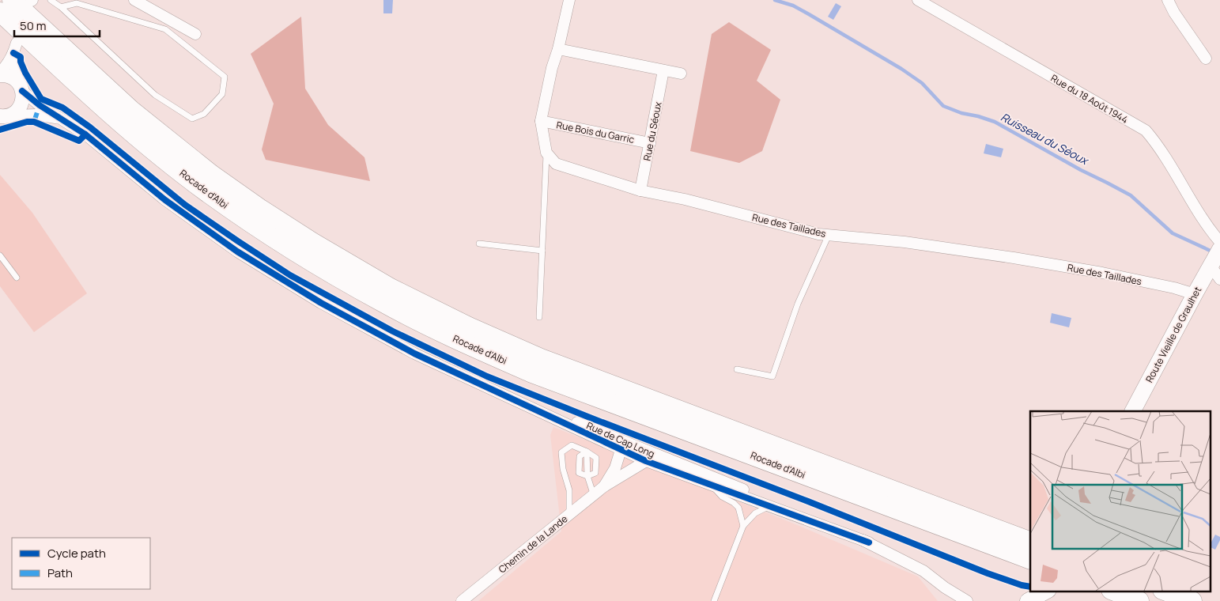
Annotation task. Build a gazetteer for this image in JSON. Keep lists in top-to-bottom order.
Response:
{
  "streets": {
    "highway": ["Rocade d'Albi"],
    "main road": ["Route Vieille de Graulhet"],
    "street": [
      "Rue du 18 Août 1944",
      "Rue du Séoux",
      "Rue Bois du Garric",
      "Rue des Taillades",
      "Rue de Cap Long",
      "Chemin de la Lande"
    ]
  },
  "crossings": [
    ["Rue du 18 Août 1944", "Route Vieille de Graulhet"],
    ["Rue du Séoux", "Rue Bois du Garric"],
    ["Rue du Séoux", "Rue des Taillades"],
    ["Rue des Taillades", "Route Vieille de Graulhet"],
    ["Rue de Cap Long", "Chemin de la Lande"]
  ],
  "water": ["Ruisseau du Séoux"],
  "legend": ["Cycle path", "Path"],
  "scale_bar": "50 m"
}
